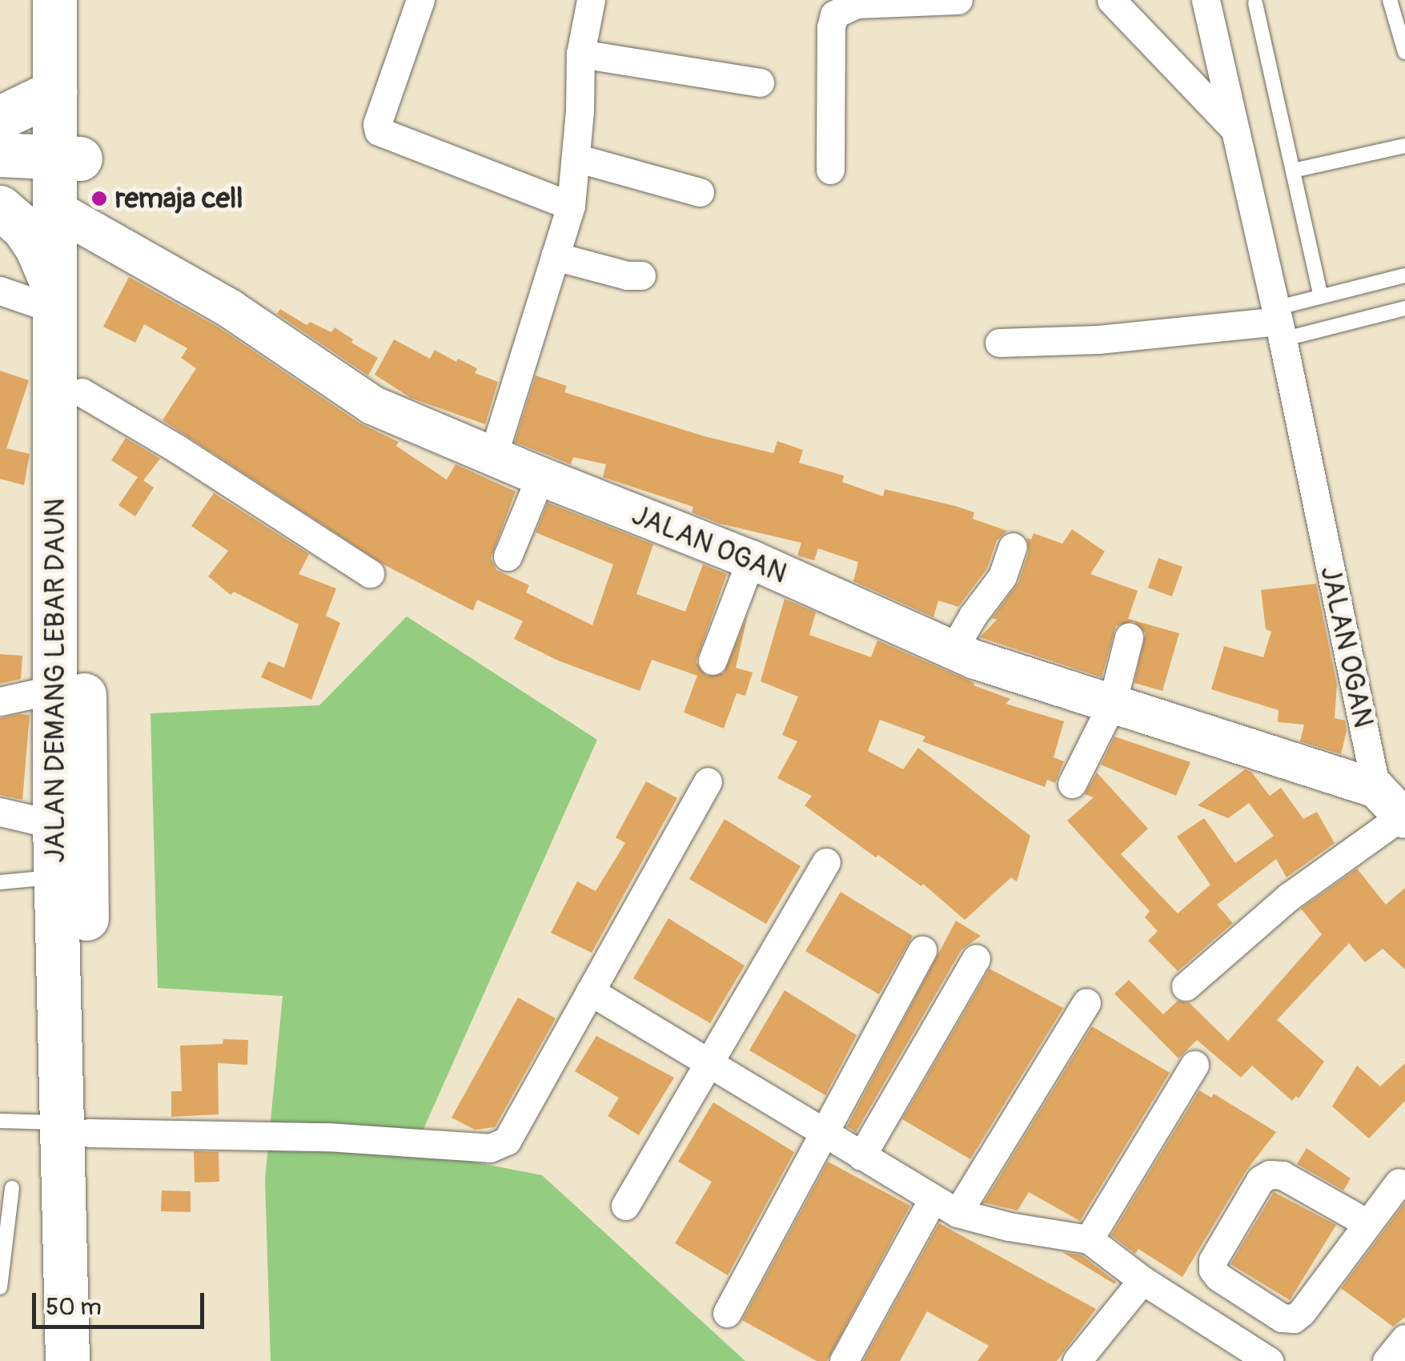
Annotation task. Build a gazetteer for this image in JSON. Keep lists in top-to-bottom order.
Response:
{
  "streets": {
    "highway": ["JALAN DEMANG LEBAR DAUN"],
    "main road": ["JALAN OGAN"]
  },
  "crossings": [
    ["JALAN OGAN", "JALAN DEMANG LEBAR DAUN"]
  ],
  "places": ["remaja cell"],
  "scale_bar": "50 m"
}
